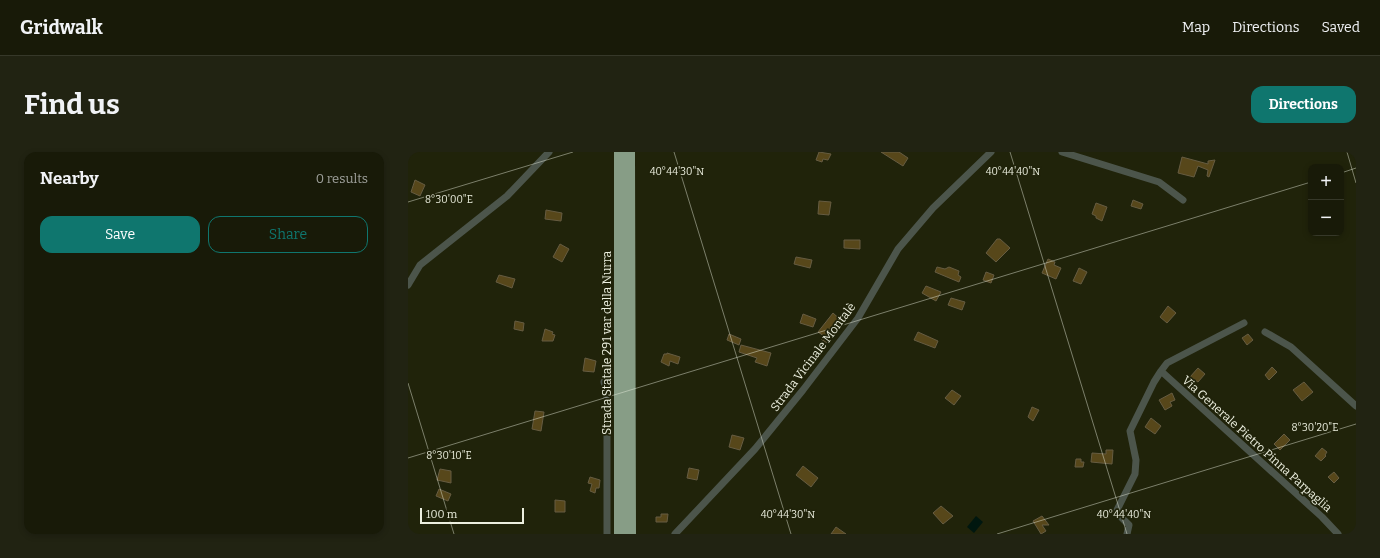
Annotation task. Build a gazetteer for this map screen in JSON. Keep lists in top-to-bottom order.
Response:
{
  "streets": {
    "highway": ["Strada Statale 291 var della Nurra"],
    "street": ["Strada Vicinale Montalè", "Via Generale Pietro Pinna Parpaglia"]
  },
  "scale_bar": "100 m",
  "page": {
    "header": "Gridwalk",
    "nav": ["Map", "Directions", "Saved"],
    "buttons": [
      "Directions",
      ["Save", "Share"]
    ],
    "title": "Find us",
    "heading": ["Nearby", "0 results"],
    "map_buttons": ["+", "−"],
    "scale": "100 m"
  },
  "coordinates": [
    "40°44'30\"N",
    "40°44'40\"N",
    "8°30'00\"E",
    "8°30'20\"E",
    "8°30'10\"E"
  ]
}
